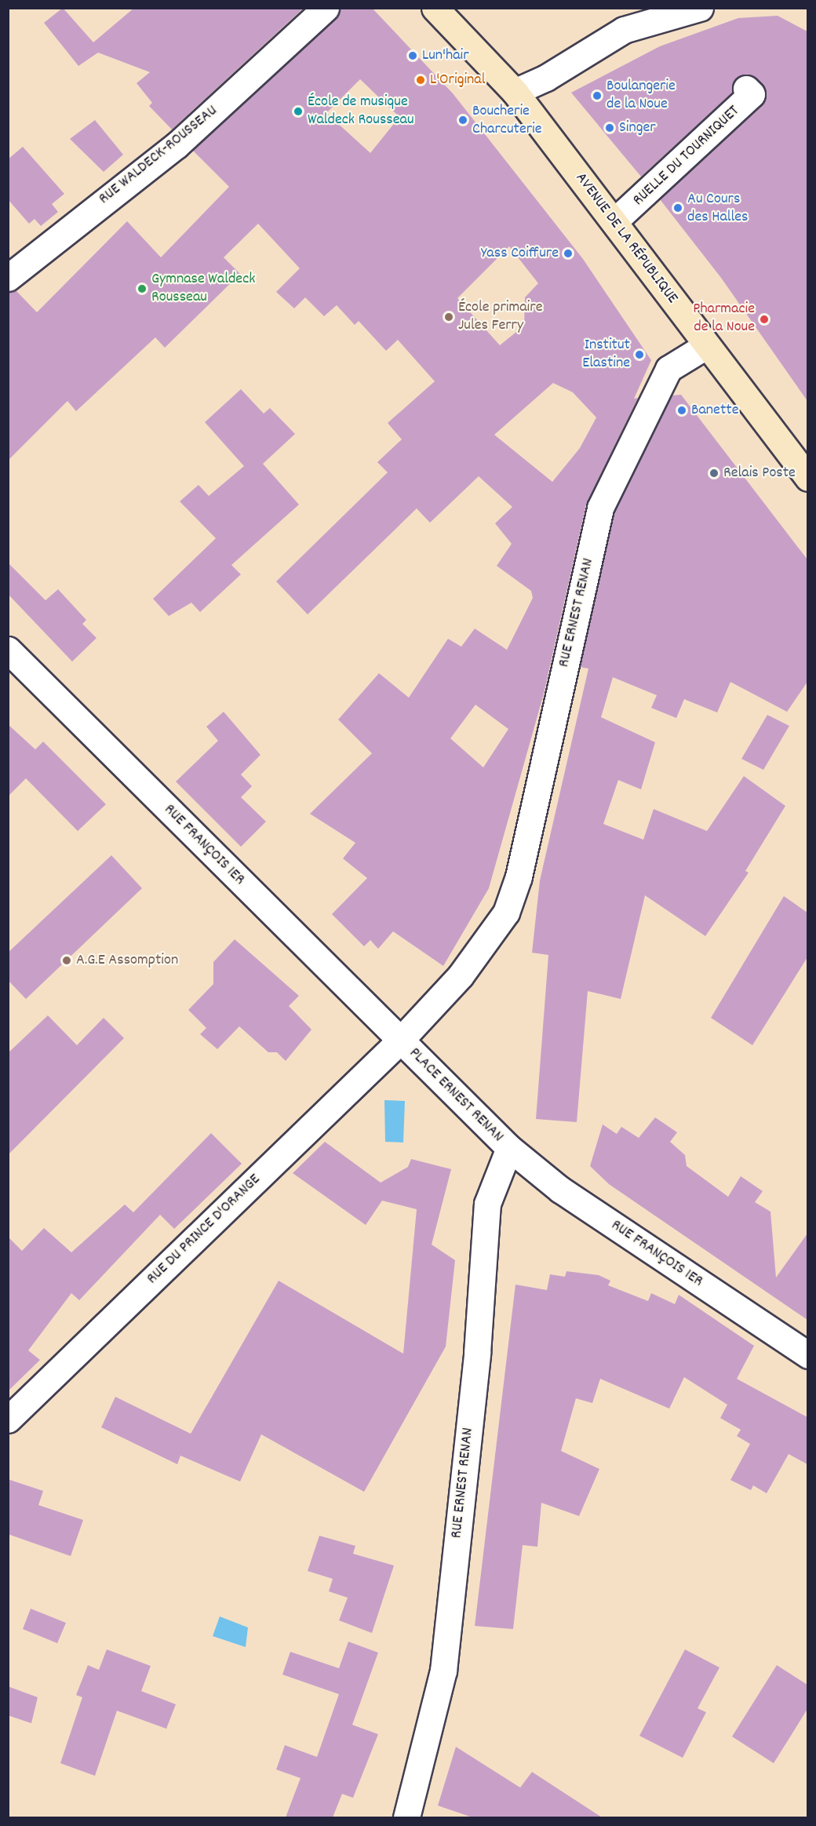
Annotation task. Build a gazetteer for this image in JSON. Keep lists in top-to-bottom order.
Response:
{
  "streets": {
    "main road": ["AVENUE DE LA RÉPUBLIQUE"],
    "street": [
      "RUE WALDECK-ROUSSEAU",
      "RUELLE DU TOURNIQUET",
      "RUE ERNEST RENAN",
      "RUE FRANÇOIS 1ER",
      "PLACE ERNEST RENAN",
      "RUE DU PRINCE D'ORANGE"
    ]
  },
  "crossings": [
    ["RUELLE DU TOURNIQUET", "AVENUE DE LA RÉPUBLIQUE"],
    ["AVENUE DE LA RÉPUBLIQUE", "RUE ERNEST RENAN"],
    ["RUE ERNEST RENAN", "RUE FRANÇOIS 1ER"],
    ["RUE ERNEST RENAN", "PLACE ERNEST RENAN"],
    ["RUE FRANÇOIS 1ER", "PLACE ERNEST RENAN"],
    ["RUE FRANÇOIS 1ER", "RUE DU PRINCE D'ORANGE"],
    ["PLACE ERNEST RENAN", "RUE DU PRINCE D'ORANGE"]
  ],
  "places": [
    "Lun'hair",
    "L'Original",
    "Boulangerie de la Noue",
    "École de musique Waldeck Rousseau",
    "Boucherie Charcuterie",
    "Singer",
    "Au Cours des Halles",
    "Yass Coiffure",
    "Gymnase Waldeck Rousseau",
    "École primaire Jules Ferry",
    "Pharmacie de la Noue",
    "Institut Elastine",
    "Banette",
    "Relais Poste",
    "A.G.E Assomption"
  ]
}
